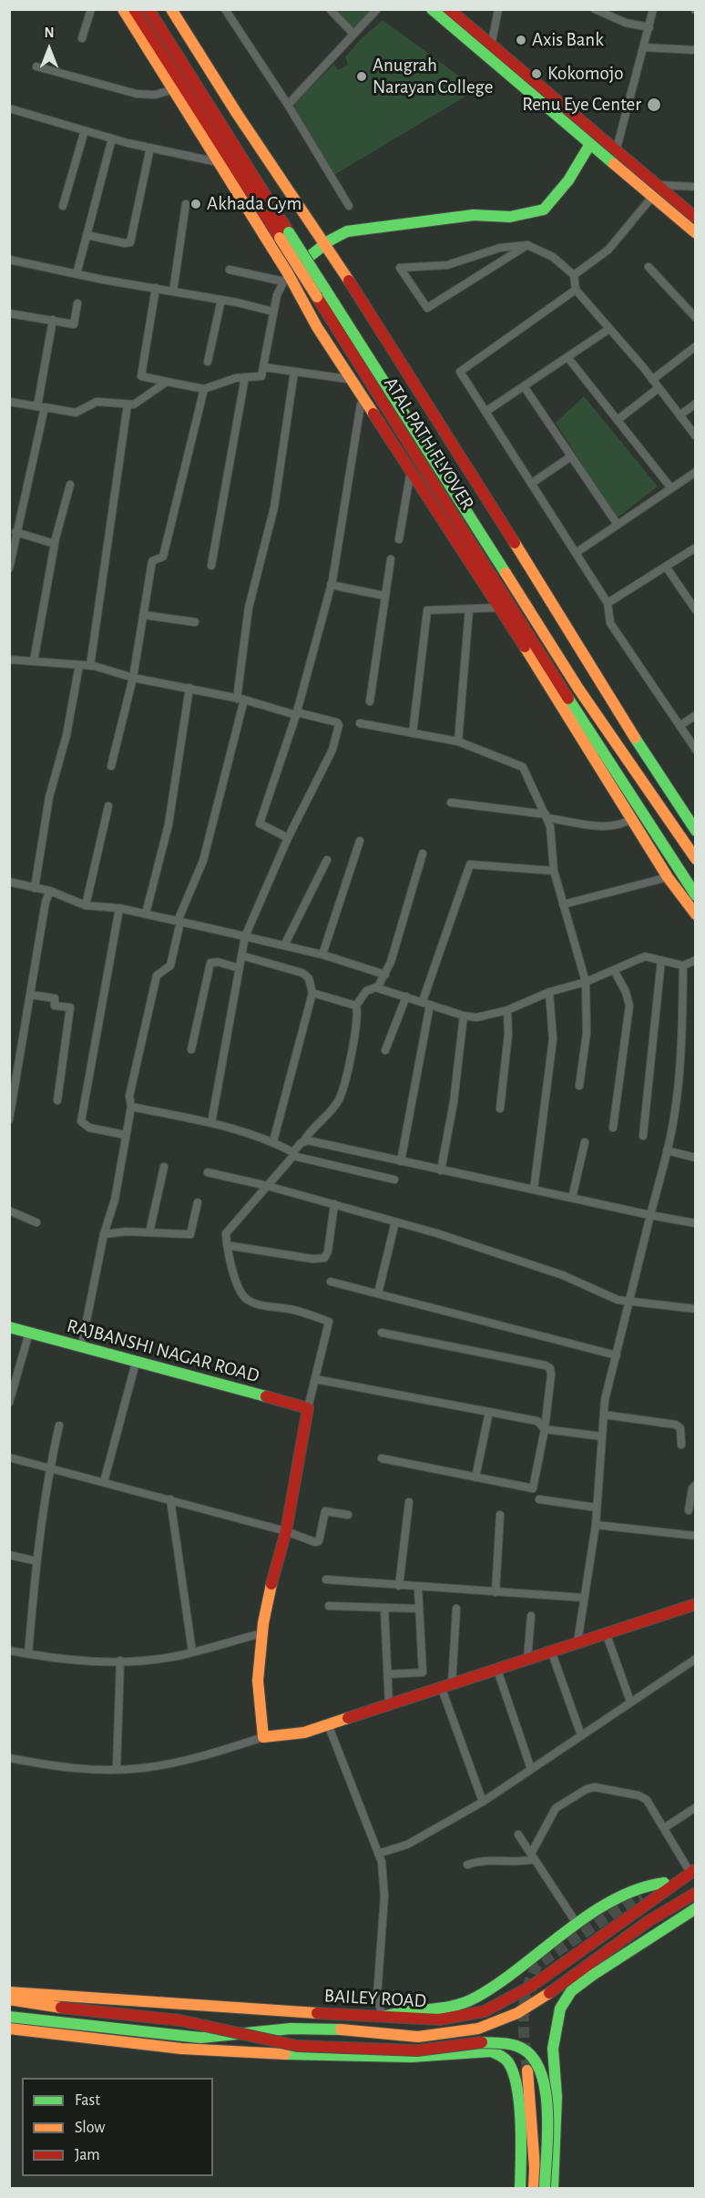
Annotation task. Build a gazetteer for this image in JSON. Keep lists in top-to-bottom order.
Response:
{
  "streets": {
    "main road": ["ATAL PATH FLYOVER", "RAJBANSHI NAGAR ROAD", "BAILEY ROAD"]
  },
  "places": [
    "Axis Bank",
    "Kokomojo",
    "Anugrah Narayan College",
    "Renu Eye Center",
    "Akhada Gym"
  ],
  "legend": ["Fast", "Slow", "Jam"],
  "north": "top"
}
